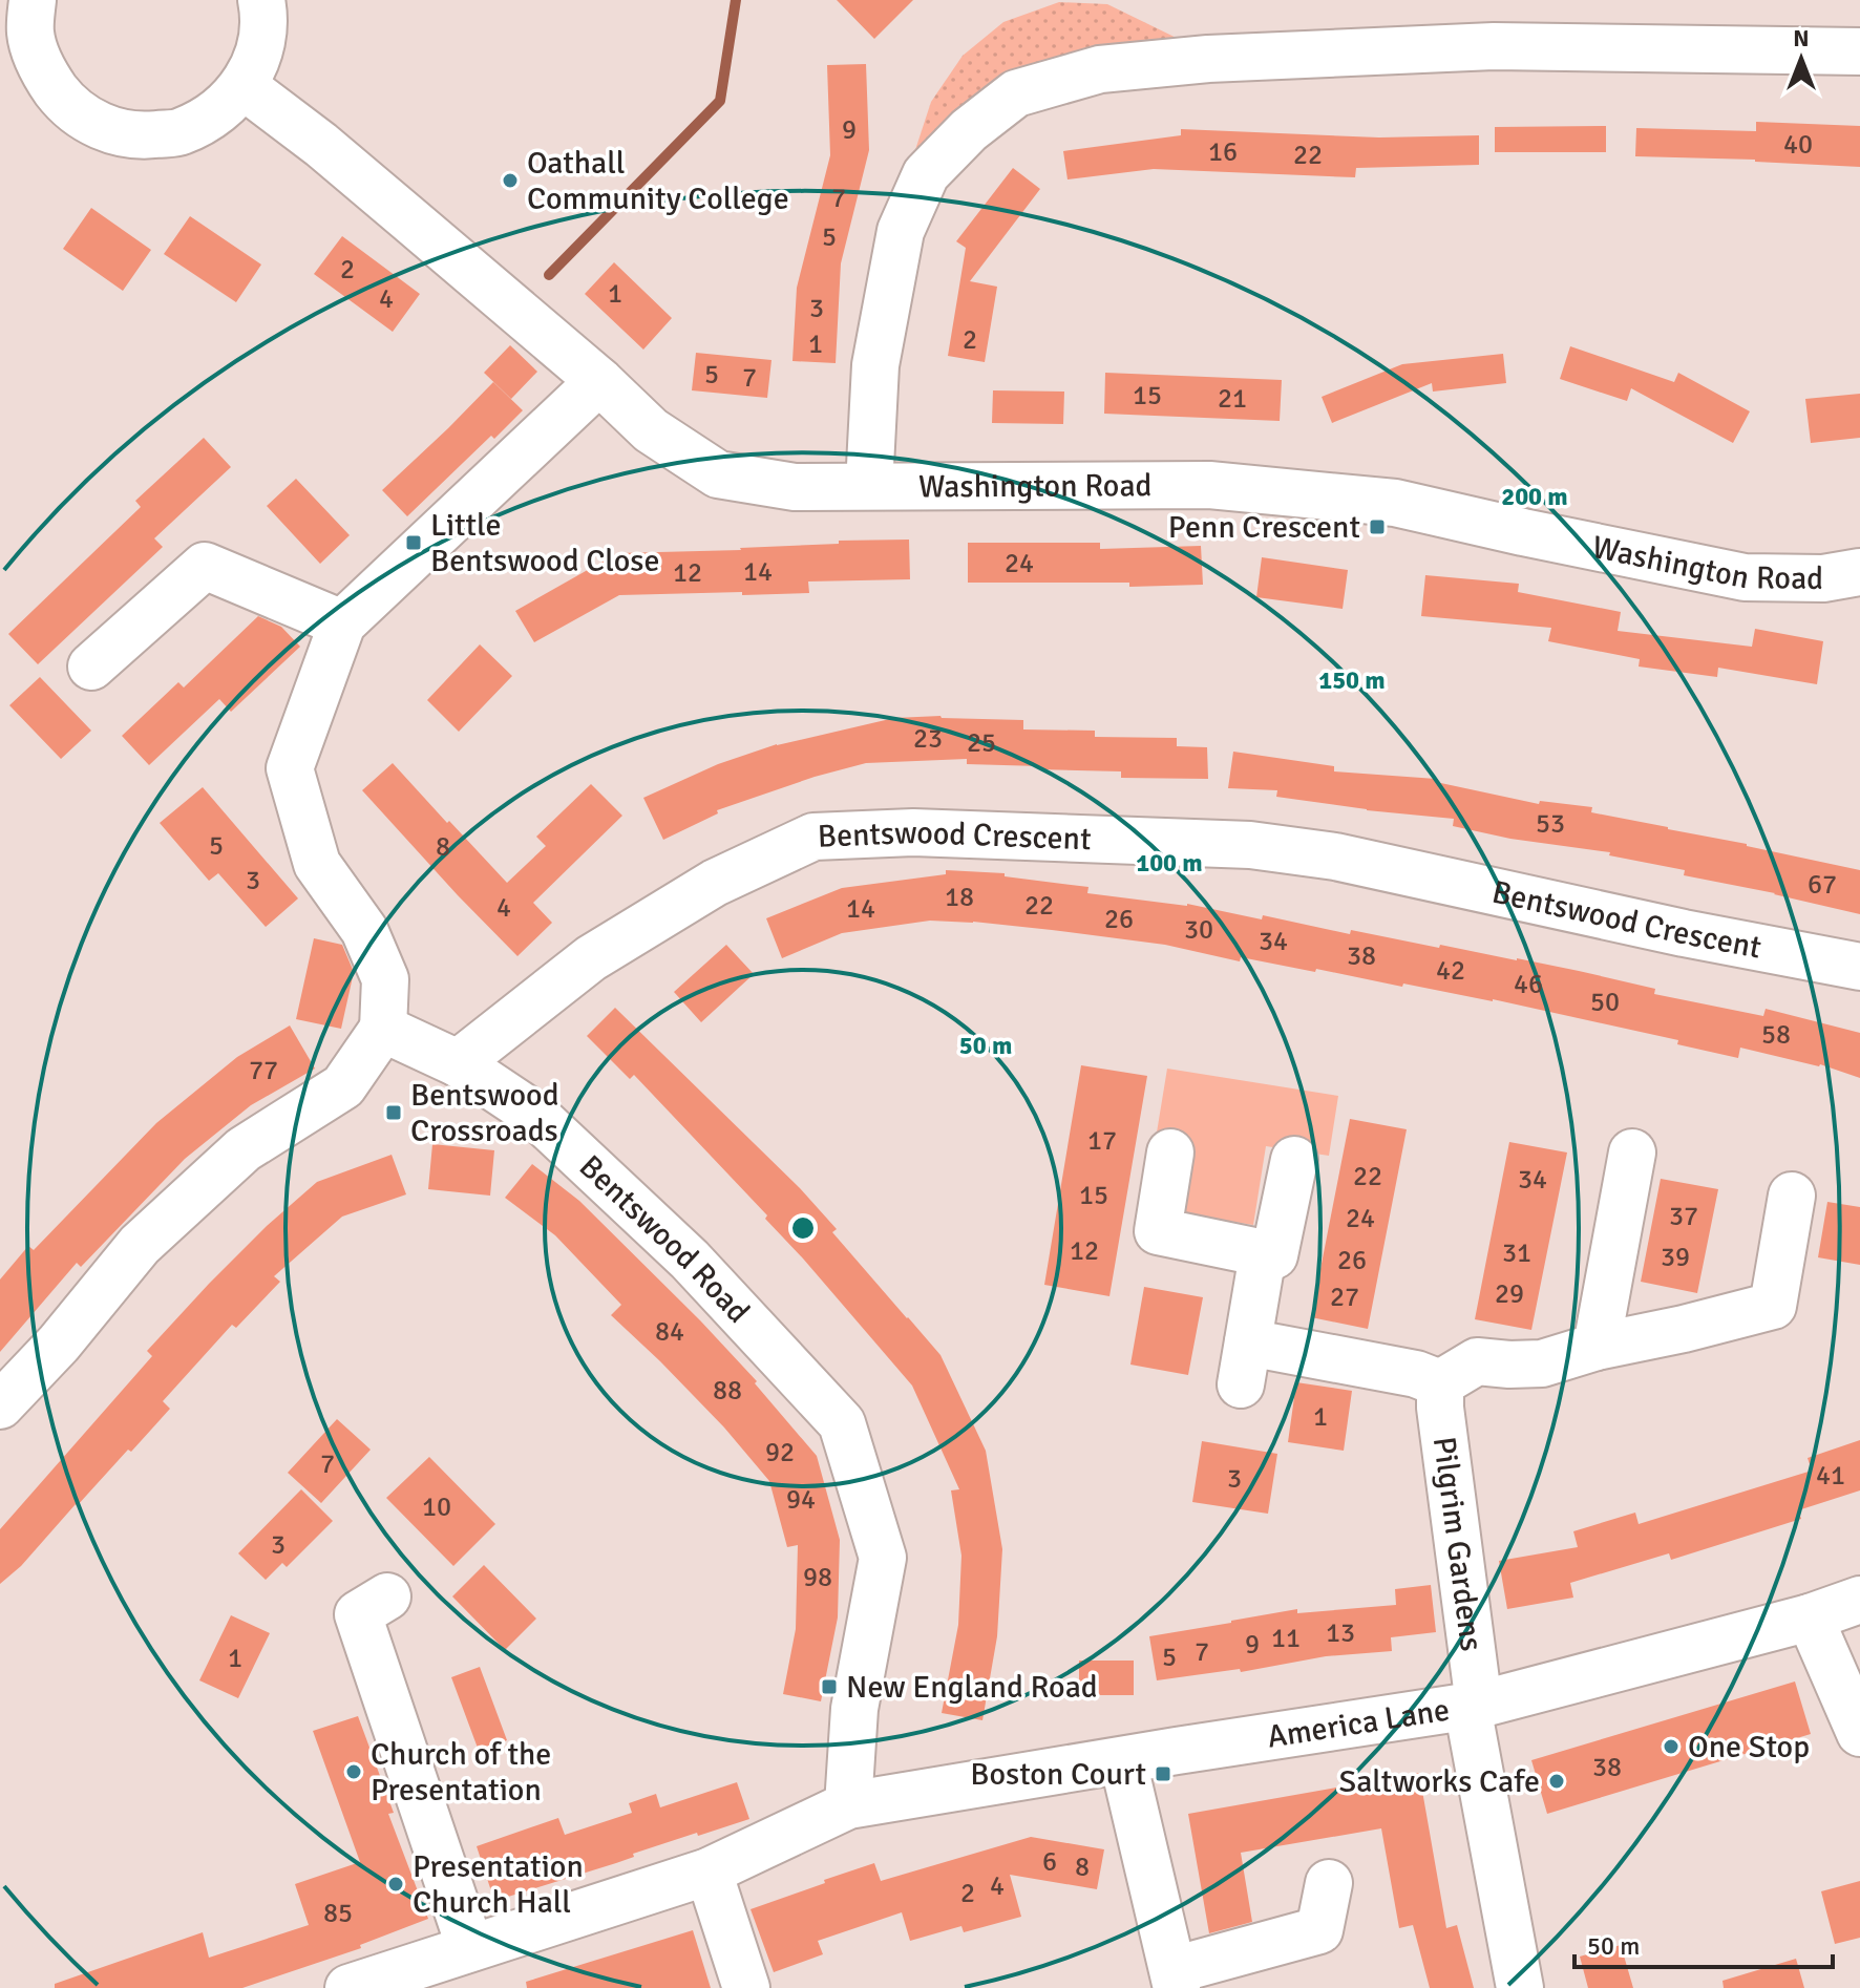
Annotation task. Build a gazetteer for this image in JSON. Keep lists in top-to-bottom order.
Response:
{
  "streets": {
    "street": [
      "Washington Road",
      "Bentswood Crescent",
      "Bentswood Road",
      "Pilgrim Gardens",
      "America Lane"
    ]
  },
  "crossings": [
    ["Bentswood Crescent", "Bentswood Road"],
    ["Bentswood Road", "America Lane"],
    ["Pilgrim Gardens", "America Lane"]
  ],
  "places": {
    "other": [
      "Oathall Community College",
      "One Stop",
      "Church of the Presentation",
      "Saltworks Cafe",
      "Presentation Church Hall"
    ],
    "transit": [
      "Penn Crescent",
      "Little Bentswood Close",
      "Bentswood Crossroads",
      "New England Road",
      "Boston Court"
    ]
  },
  "house_numbers": [
    "9",
    "40",
    "16",
    "22",
    "7",
    "5",
    "2",
    "1",
    "4",
    "3",
    "2",
    "1",
    "5",
    "7",
    "15",
    "21",
    "24",
    "14",
    "12",
    "23",
    "25",
    "53",
    "5",
    "8",
    "3",
    "67",
    "18",
    "22",
    "4",
    "14",
    "26",
    "30",
    "34",
    "38",
    "42",
    "46",
    "50",
    "58",
    "77",
    "17",
    "22",
    "34",
    "15",
    "37",
    "24",
    "12",
    "31",
    "39",
    "26",
    "29",
    "27",
    "84",
    "88",
    "1",
    "92",
    "7",
    "41",
    "3",
    "94",
    "10",
    "3",
    "98",
    "13",
    "11",
    "9",
    "7",
    "5",
    "1",
    "38",
    "6",
    "8",
    "4",
    "2",
    "85"
  ],
  "scale_bar": "50 m",
  "north": "top",
  "rings": [
    "200 m",
    "150 m",
    "100 m",
    "50 m"
  ]
}
